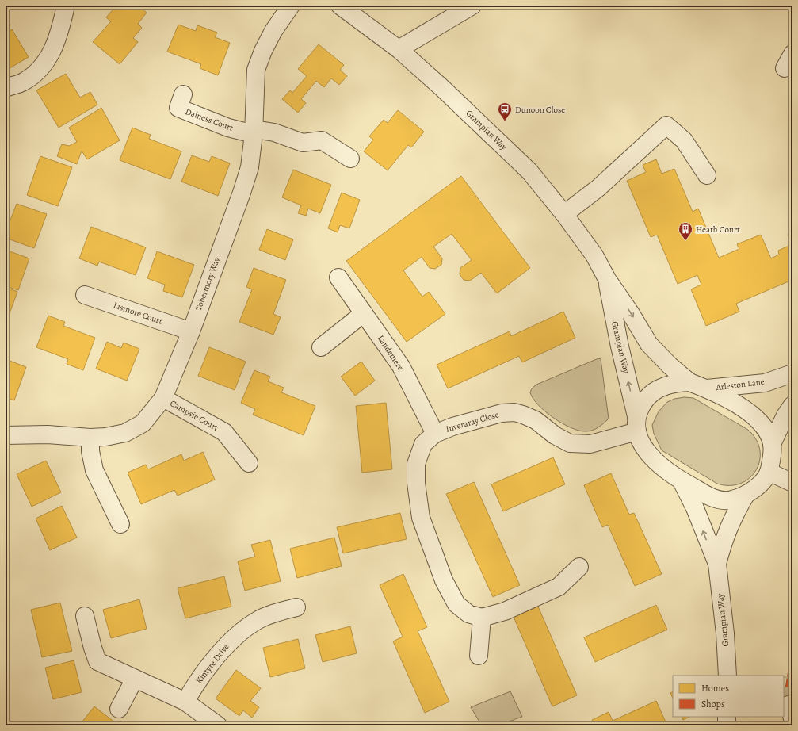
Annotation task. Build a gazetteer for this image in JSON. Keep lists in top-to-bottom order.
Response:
{
  "streets": {
    "street": [
      "Dalness Court",
      "Grampian Way",
      "Tobermory Way",
      "Lismore Court",
      "Landemere",
      "Arleston Lane",
      "Campsie Court",
      "Inveraray Close",
      "Kintyre Drive"
    ]
  },
  "crossings": [
    ["Dalness Court", "Tobermory Way"],
    ["Grampian Way", "Inveraray Close"],
    ["Tobermory Way", "Lismore Court"],
    ["Tobermory Way", "Campsie Court"],
    ["Landemere", "Inveraray Close"]
  ],
  "places": {
    "bus stop": ["Dunoon Close"],
    "building": ["Heath Court"]
  },
  "legend": ["Homes", "Shops"]
}
